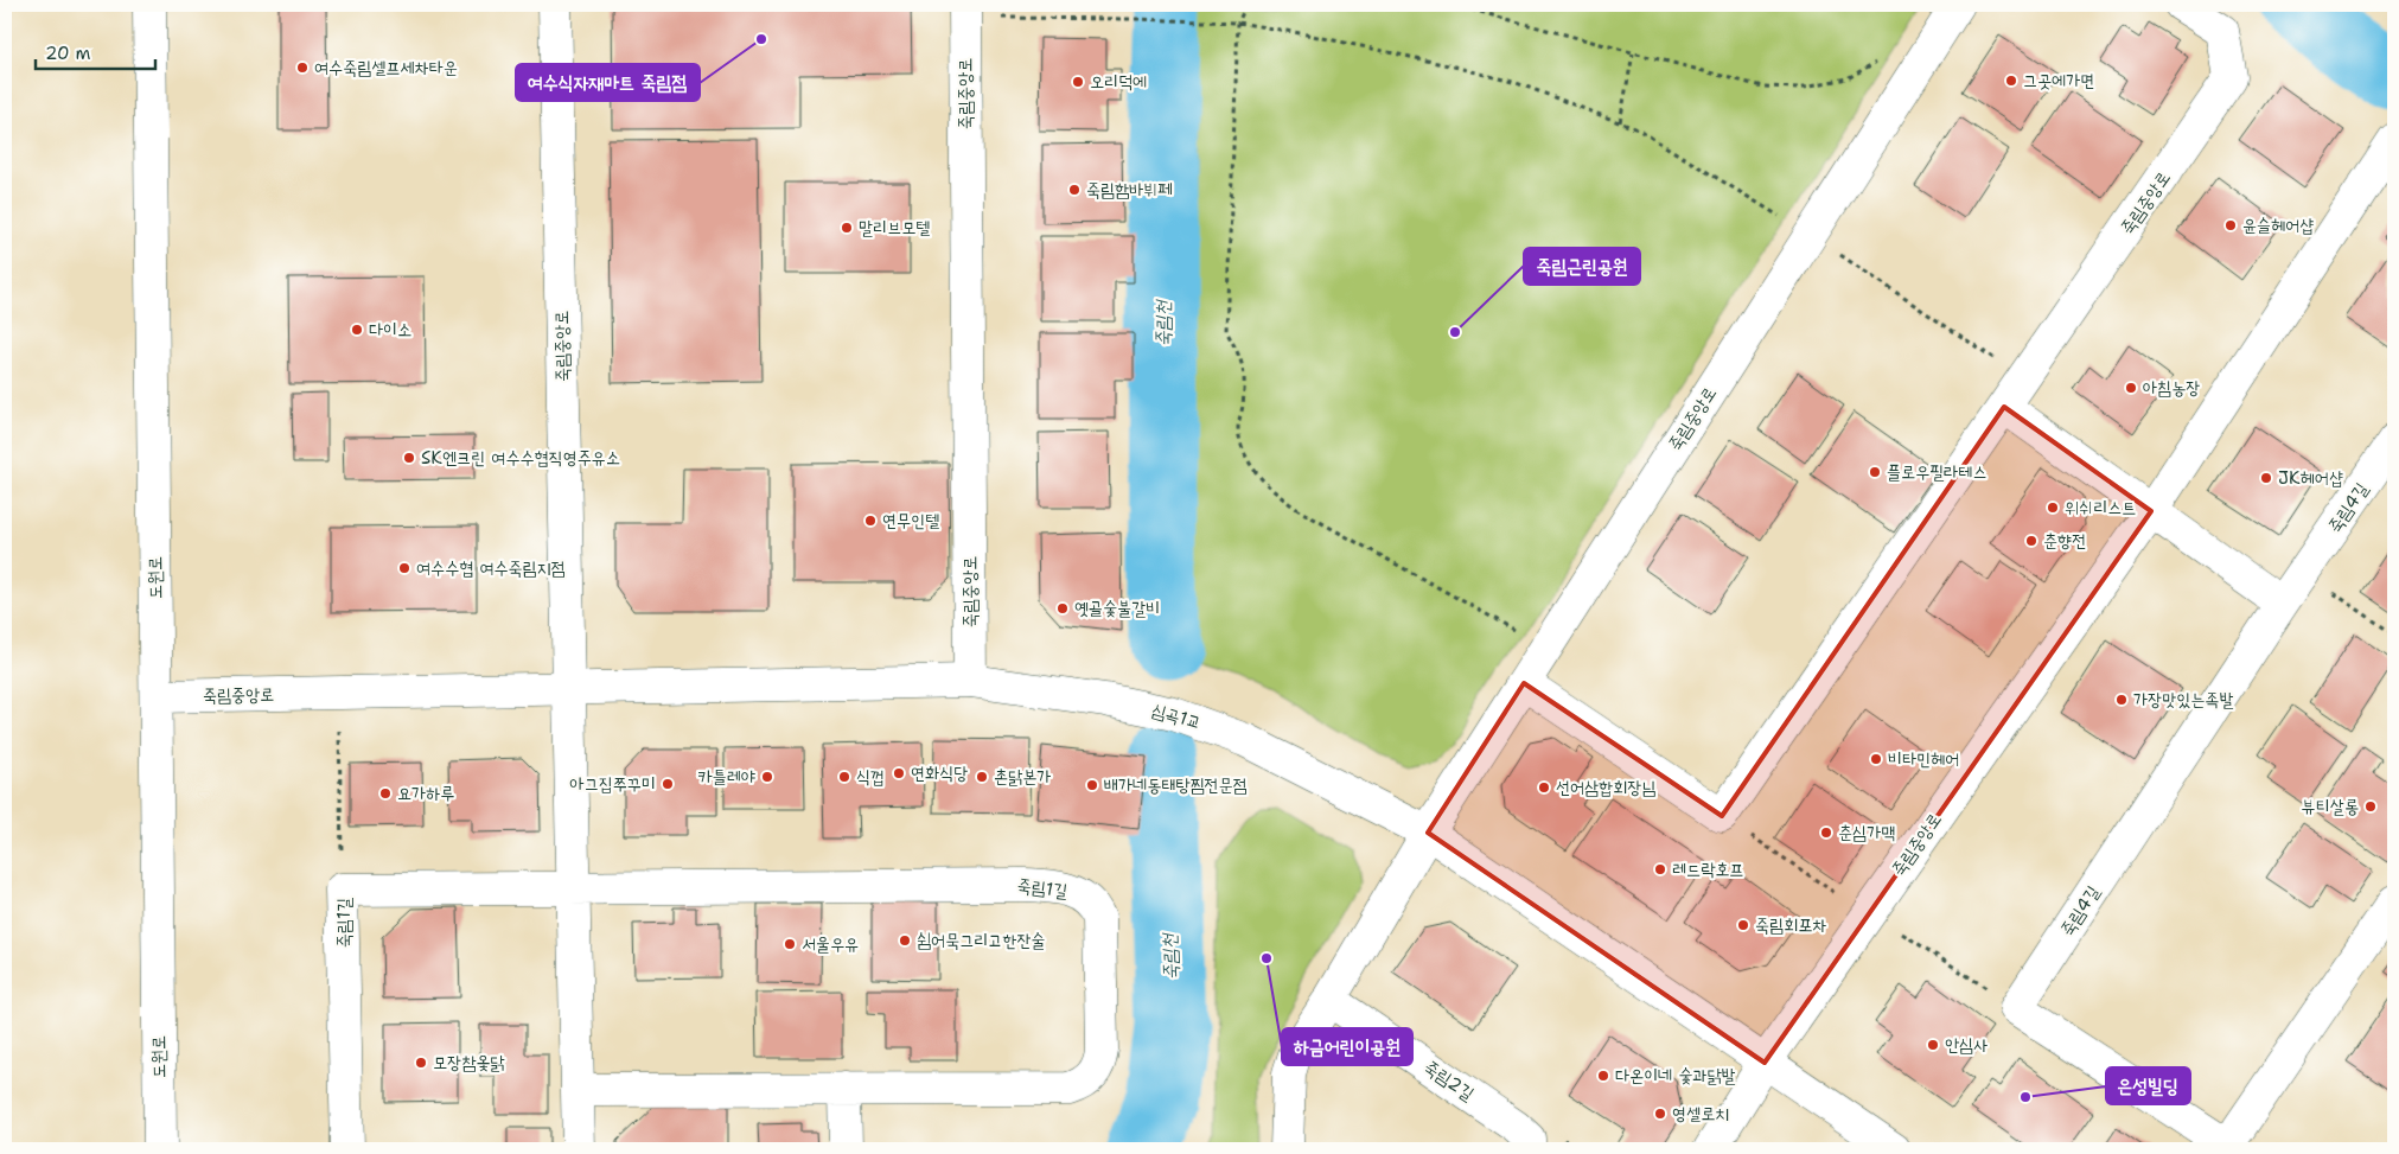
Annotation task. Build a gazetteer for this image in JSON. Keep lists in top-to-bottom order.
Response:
{
  "streets": {
    "street": [
      "죽림중앙로",
      "죽림4길",
      "도원로",
      "심곡1교",
      "죽림1길",
      "죽림2길"
    ]
  },
  "crossings": [
    ["죽림중앙로", "도원로"],
    ["죽림중앙로", "심곡1교"]
  ],
  "water": ["죽림천"],
  "places": [
    "여수식자재마트 죽림점",
    "여수죽림셀프세차타운",
    "그곳에가면",
    "오리덕에",
    "죽림함바뷔페",
    "윤슬헤어샵",
    "말리브모텔",
    "다이소",
    "죽림근린공원",
    "아침농장",
    "SK엔크린 여수수협직영주유소",
    "플로우필라테스",
    "JK헤어샵",
    "위쉬리스트",
    "연무인텔",
    "춘향전",
    "여수수협 여수죽림지점",
    "옛골숯불갈비",
    "가장맛있는족발",
    "비타민헤어",
    "연화식당",
    "카틀레야",
    "식껍",
    "촌닭본가",
    "아그집쭈꾸미",
    "배가네동태탕찜전문점",
    "선어삼합회장님",
    "요가하루",
    "뷰티살롱",
    "춘심가맥",
    "레드락호프",
    "죽림회포차",
    "쉼어묵그리고한잔술",
    "서울우유",
    "하금어린이공원",
    "안심사",
    "모장참옻닭",
    "다온이네 숯과닭발",
    "은성빌딩",
    "영셀로치"
  ],
  "scale_bar": "20 m"
}
